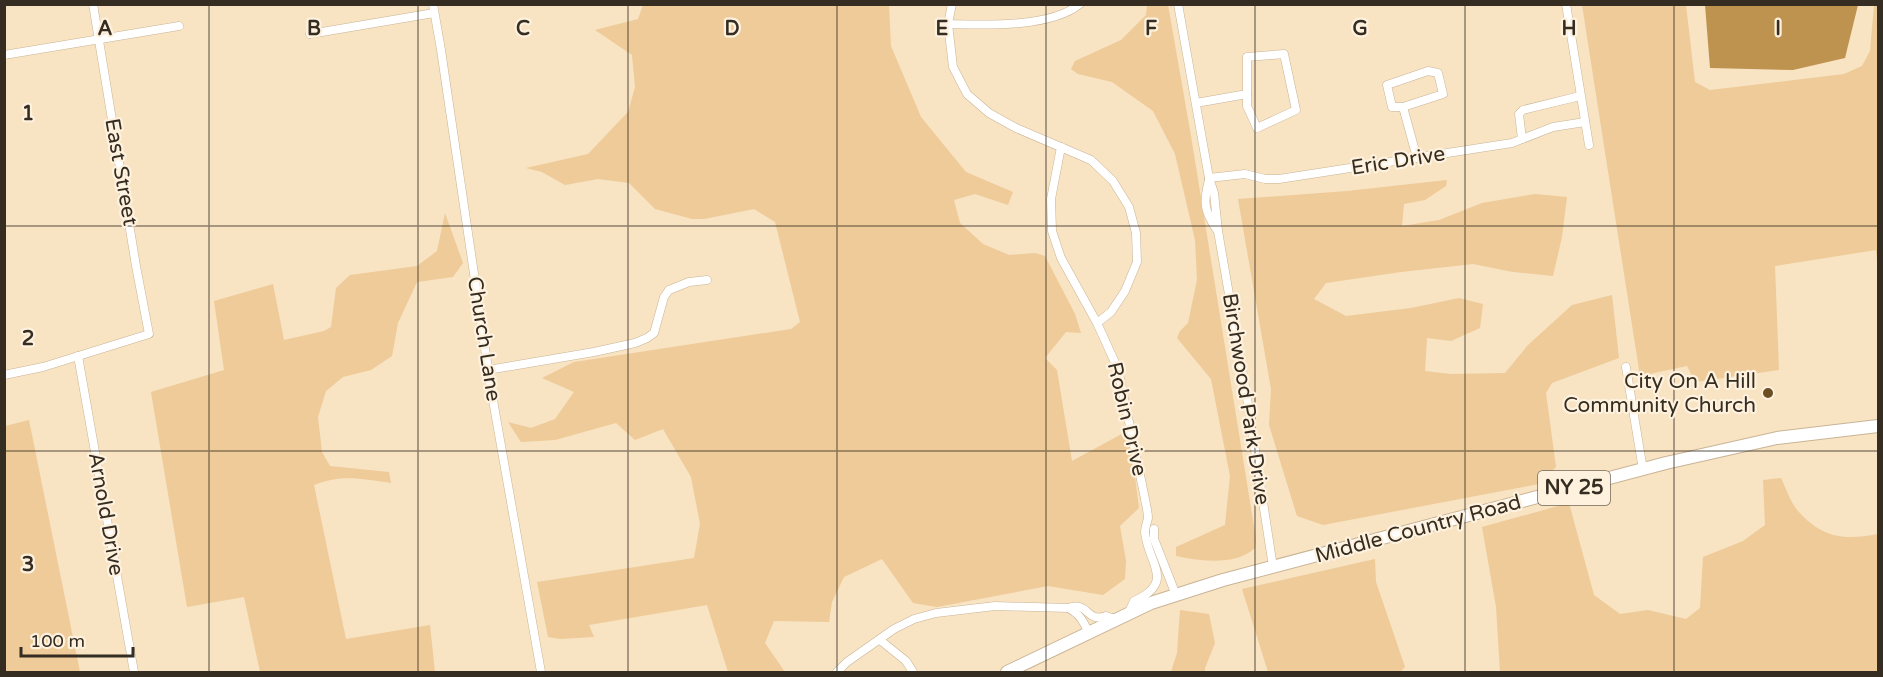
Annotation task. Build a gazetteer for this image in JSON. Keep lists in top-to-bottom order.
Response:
{
  "streets": {
    "main road": ["NY 25", "Middle Country Road"],
    "street": [
      "Eric Drive",
      "East Street",
      "Church Lane",
      "Birchwood Park Drive",
      "Robin Drive",
      "Arnold Drive"
    ]
  },
  "crossings": [
    ["Eric Drive", "Birchwood Park Drive"],
    ["East Street", "Arnold Drive"],
    ["Birchwood Park Drive", "Middle Country Road"],
    ["Robin Drive", "Middle Country Road"]
  ],
  "places": ["City On A Hill Community Church"],
  "scale_bar": "100 m",
  "grid": {
    "columns": [
      "A",
      "B",
      "C",
      "D",
      "E",
      "F",
      "G",
      "H",
      "I"
    ],
    "rows": ["1", "2", "3"]
  }
}
